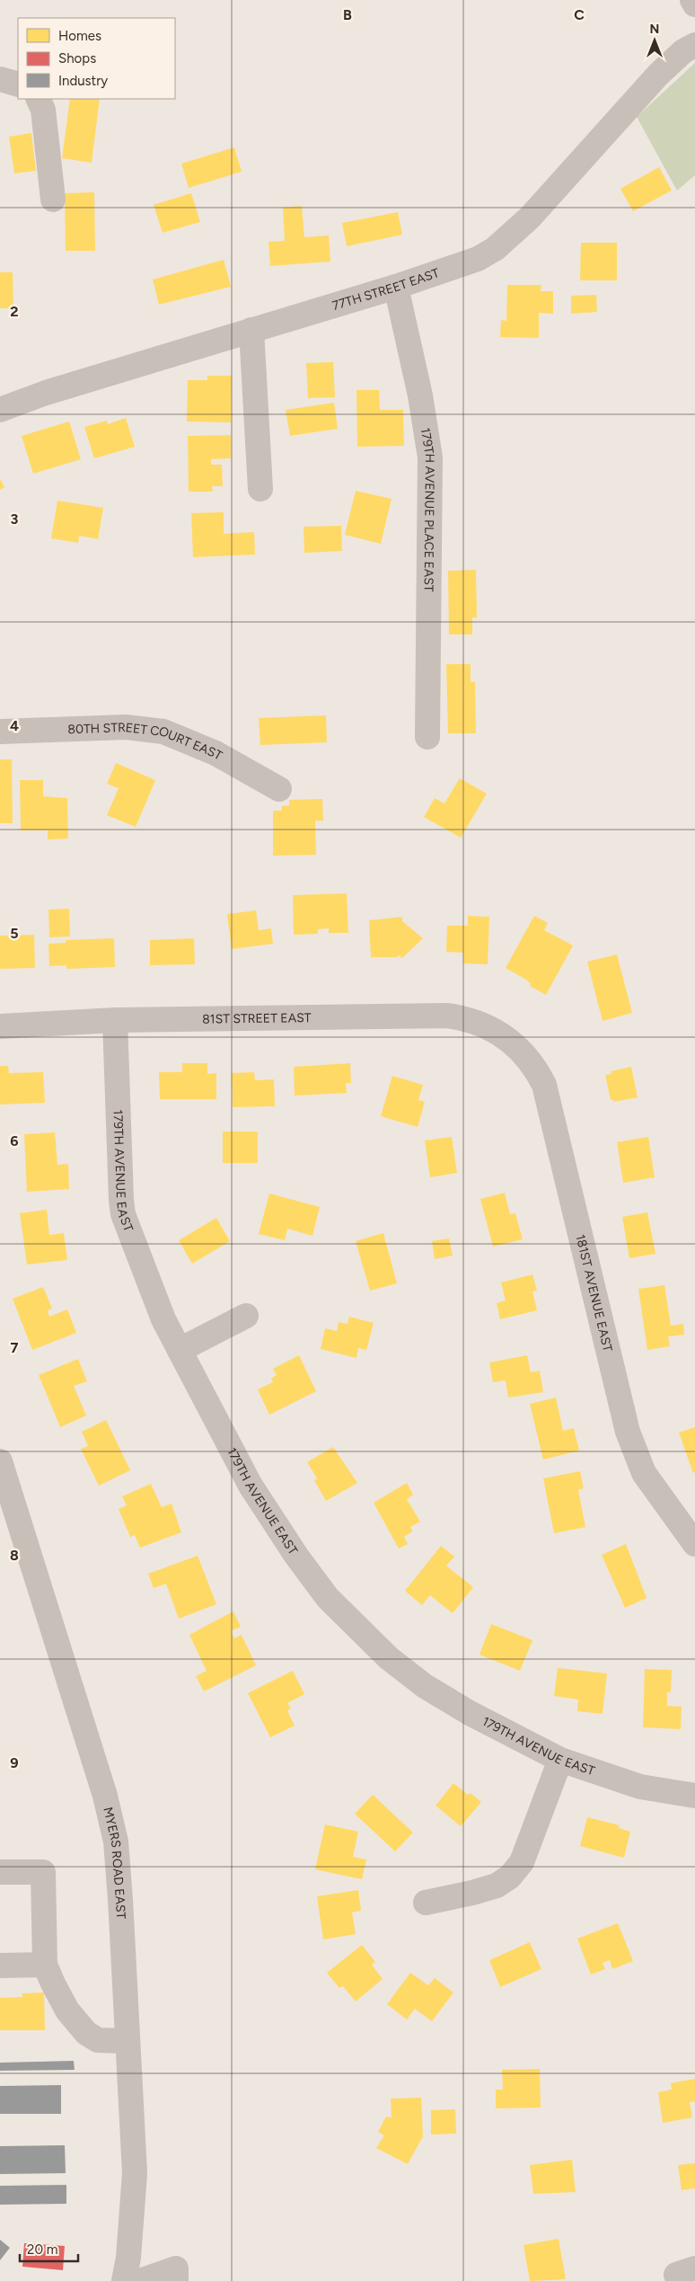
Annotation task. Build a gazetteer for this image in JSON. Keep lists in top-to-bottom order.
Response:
{
  "streets": {
    "street": [
      "77TH STREET EAST",
      "179TH AVENUE PLACE EAST",
      "80TH STREET COURT EAST",
      "81ST STREET EAST",
      "179TH AVENUE EAST",
      "181ST AVENUE EAST",
      "MYERS ROAD EAST"
    ]
  },
  "crossings": [
    ["77TH STREET EAST", "179TH AVENUE PLACE EAST"],
    ["81ST STREET EAST", "179TH AVENUE EAST"],
    ["81ST STREET EAST", "181ST AVENUE EAST"]
  ],
  "legend": ["Homes", "Shops", "Industry"],
  "scale_bar": "20 m",
  "north": "top",
  "grid": {
    "columns": ["B", "C"],
    "rows": [
      "2",
      "3",
      "4",
      "5",
      "6",
      "7",
      "8",
      "9"
    ]
  }
}
